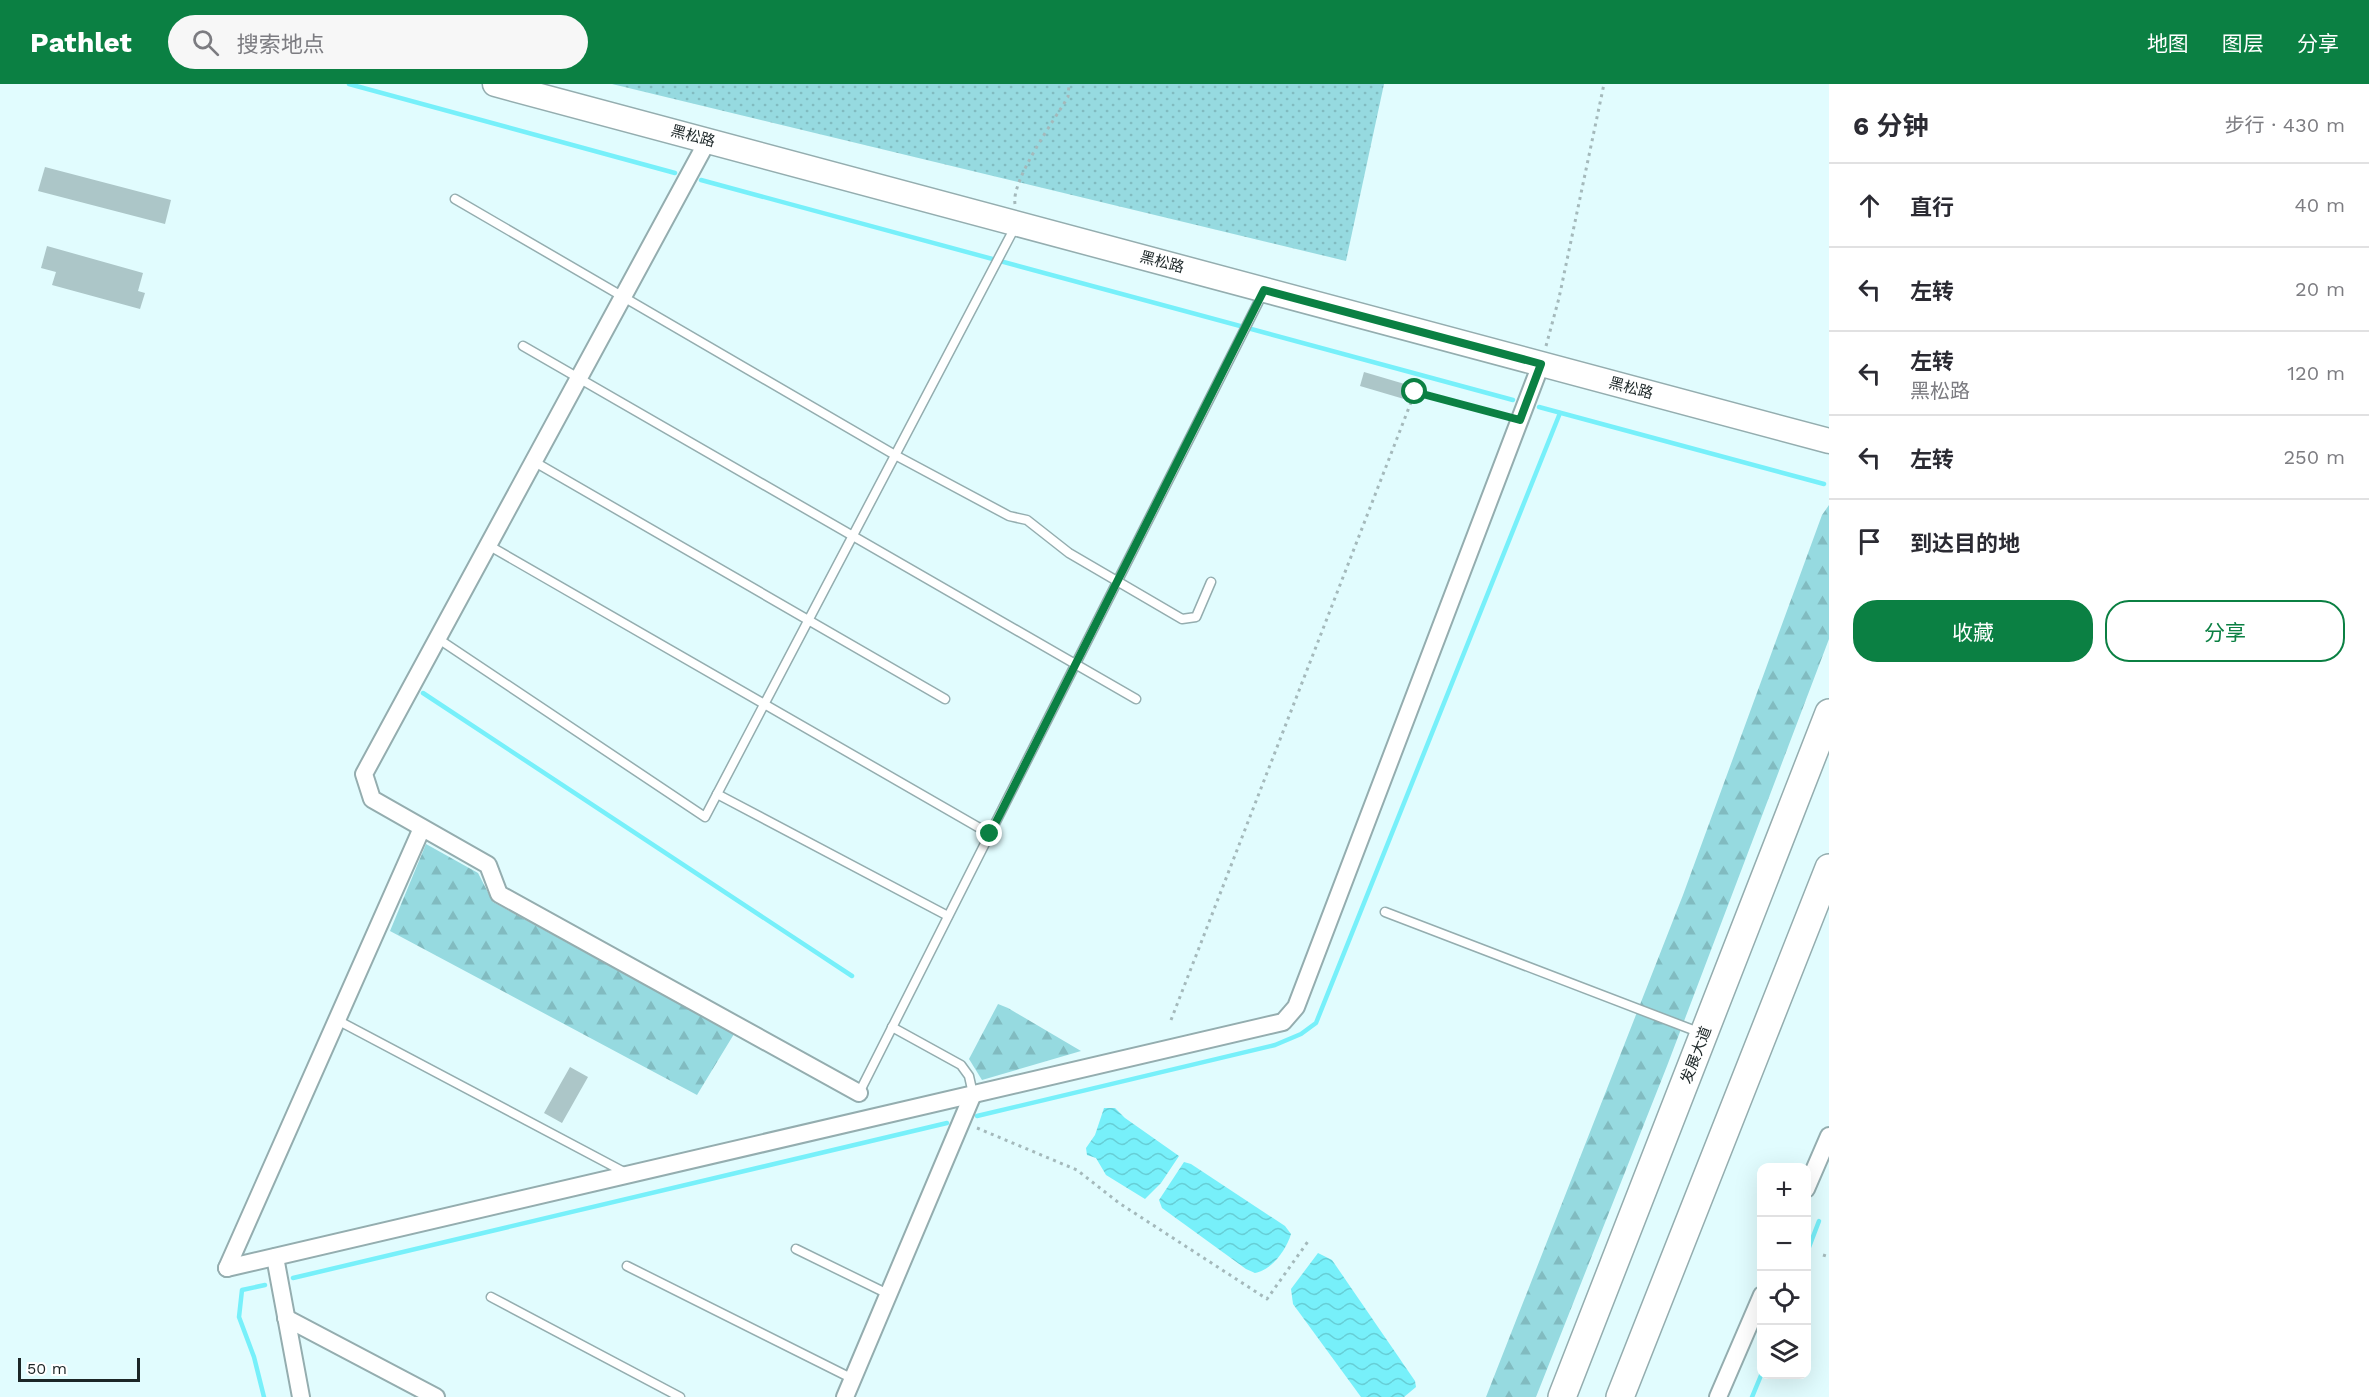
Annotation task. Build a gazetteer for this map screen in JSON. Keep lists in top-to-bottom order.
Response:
{
  "streets": {
    "main road": ["发展大道"],
    "street": ["黑松路"]
  },
  "scale_bar": "50 m",
  "page": {
    "header": "Pathlet",
    "search": "搜索地点",
    "nav": ["地图", "图层", "分享"],
    "heading": ["6 分钟", "步行 · 430 m"],
    "list": [
      ["直行", "40 m"],
      ["左转", "20 m"],
      ["左转", "黑松路", "120 m"],
      ["左转", "250 m"],
      "到达目的地"
    ],
    "buttons": ["收藏", "分享"],
    "map_buttons": ["+", "−"],
    "scale": "50 m"
  }
}
